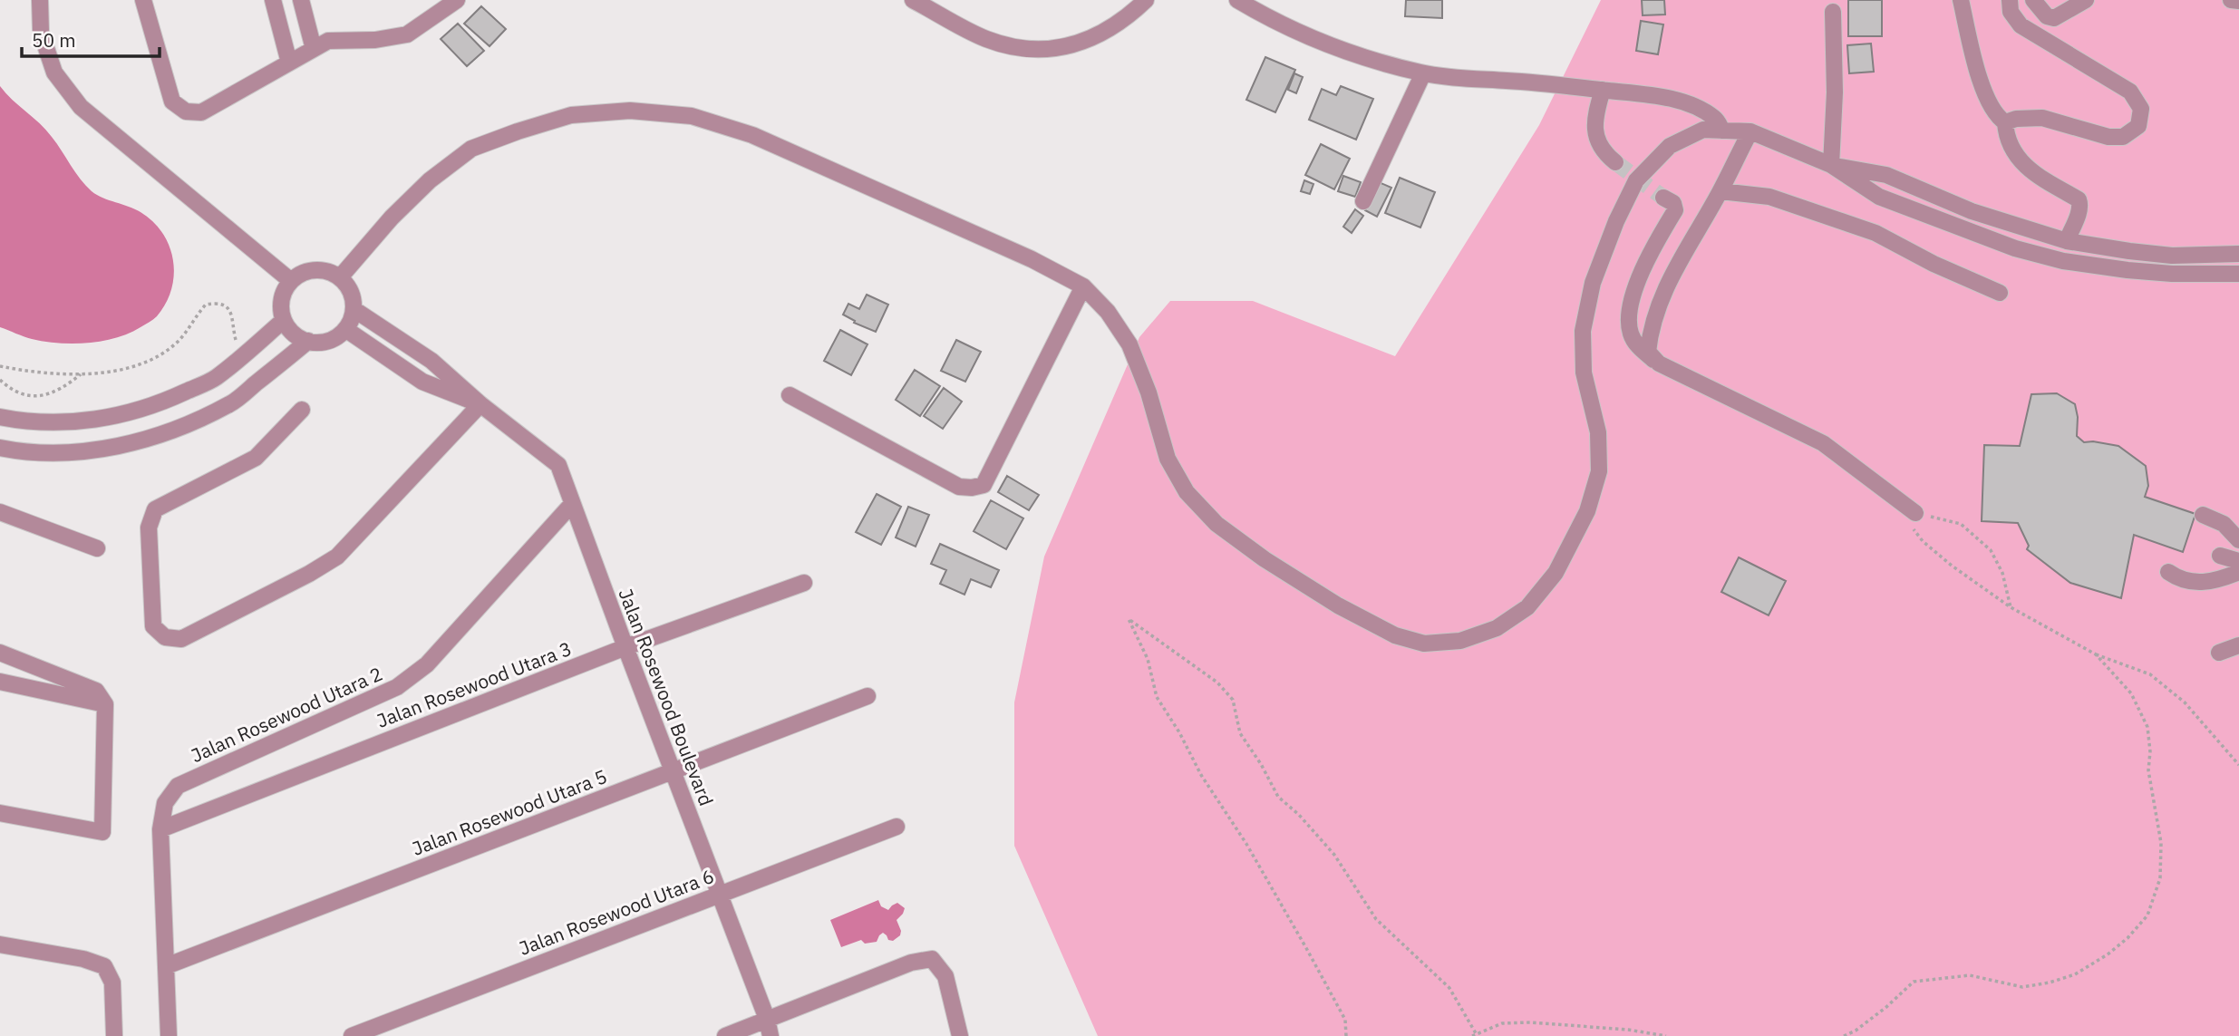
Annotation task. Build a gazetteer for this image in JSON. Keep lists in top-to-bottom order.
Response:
{
  "streets": {
    "street": [
      "Jalan Rosewood Utara 3",
      "Jalan Rosewood Boulevard",
      "Jalan Rosewood Utara 2",
      "Jalan Rosewood Utara 5",
      "Jalan Rosewood Utara 6"
    ]
  },
  "crossings": [
    ["Jalan Rosewood Utara 3", "Jalan Rosewood Boulevard"],
    ["Jalan Rosewood Utara 3", "Jalan Rosewood Utara 2"],
    ["Jalan Rosewood Boulevard", "Jalan Rosewood Utara 2"],
    ["Jalan Rosewood Boulevard", "Jalan Rosewood Utara 5"],
    ["Jalan Rosewood Boulevard", "Jalan Rosewood Utara 6"],
    ["Jalan Rosewood Utara 2", "Jalan Rosewood Utara 5"]
  ],
  "scale_bar": "50 m"
}
